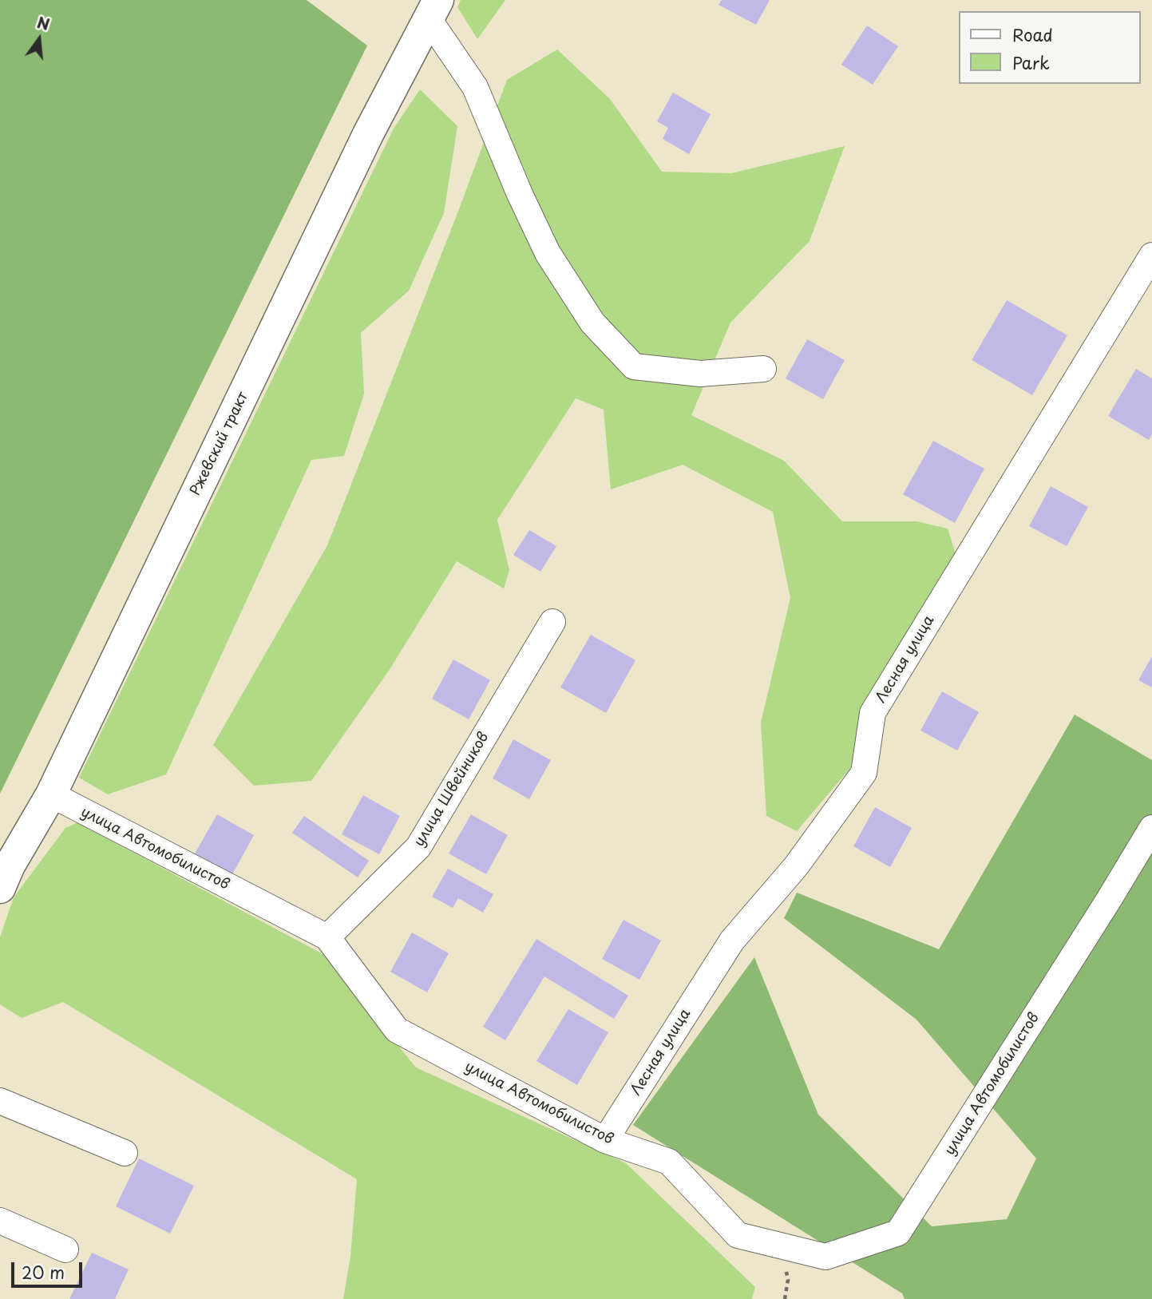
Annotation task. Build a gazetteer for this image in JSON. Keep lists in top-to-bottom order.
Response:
{
  "streets": {
    "main road": ["Ржевский тракт"],
    "street": ["Лесная улица", "улица Швейников", "улица Автомобилистов"]
  },
  "crossings": [
    ["Ржевский тракт", "улица Автомобилистов"],
    ["Лесная улица", "улица Автомобилистов"],
    ["улица Швейников", "улица Автомобилистов"]
  ],
  "legend": ["Road", "Park"],
  "scale_bar": "20 m",
  "north": "top"
}
